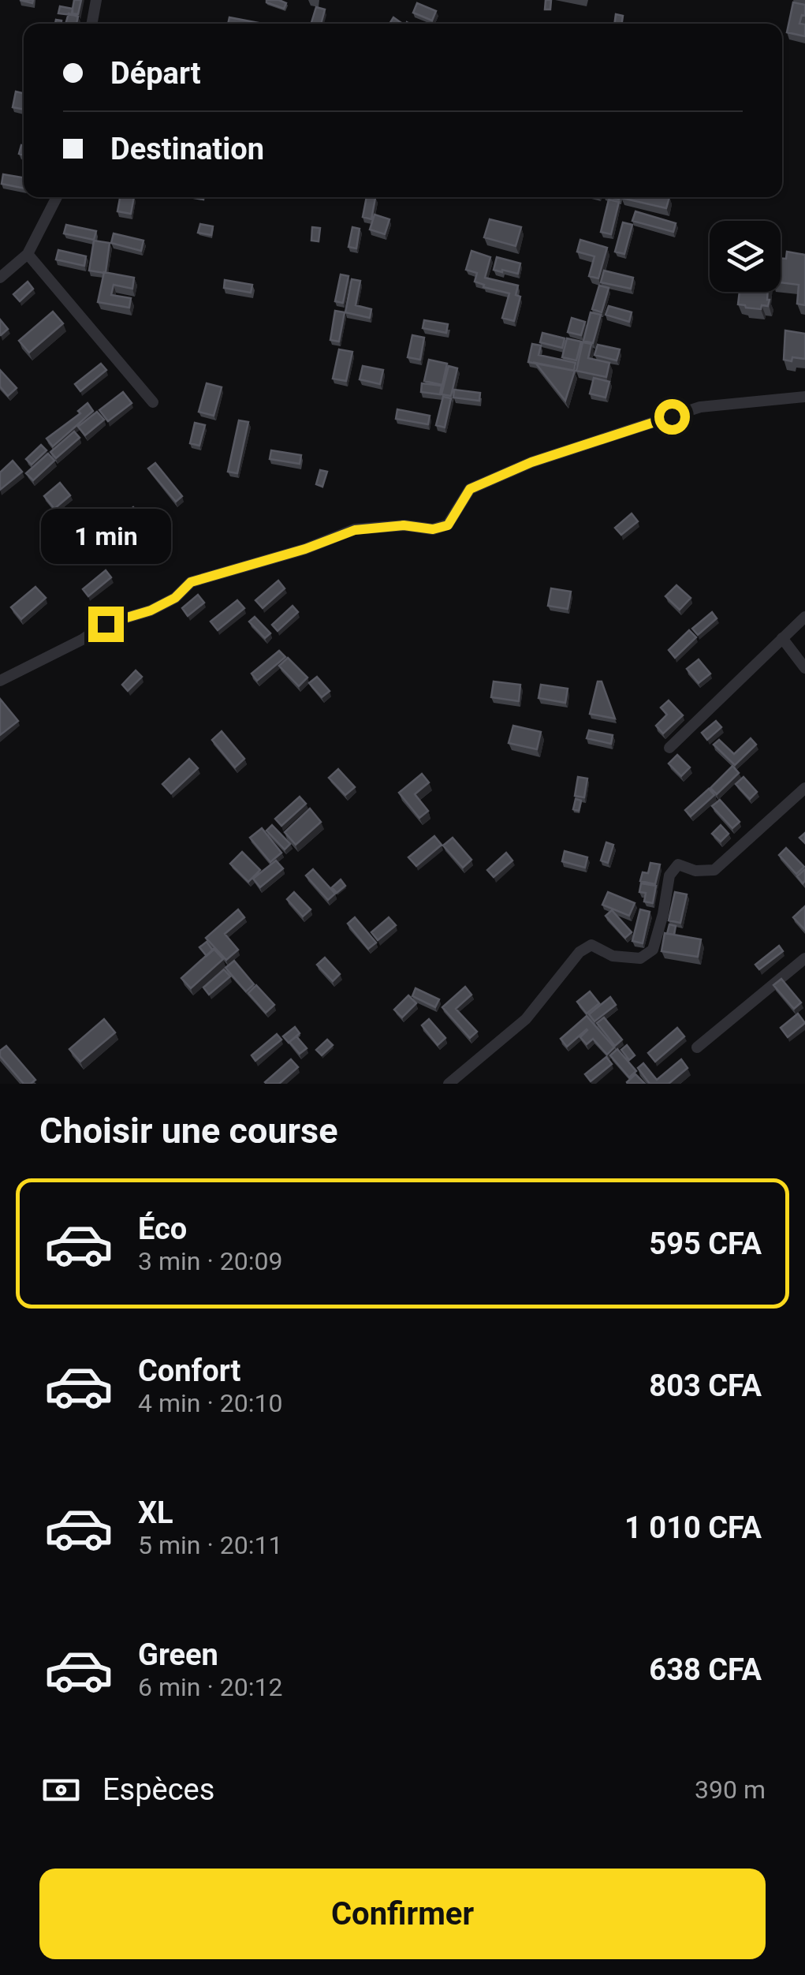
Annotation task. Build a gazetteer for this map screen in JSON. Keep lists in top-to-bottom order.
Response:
{
  "page": {
    "banner": ["Départ", "Destination"],
    "bubble": "1 min",
    "heading": "Choisir une course",
    "list": [
      {
        "name": "Éco",
        "note": "3 min · 20:09",
        "value": "595 CFA"
      },
      {
        "name": "Confort",
        "note": "4 min · 20:10",
        "value": "803 CFA"
      },
      {
        "name": "XL",
        "note": "5 min · 20:11",
        "value": "1 010 CFA"
      },
      {
        "name": "Green",
        "note": "6 min · 20:12",
        "value": "638 CFA"
      }
    ],
    "pay": ["Espèces", "390 m"],
    "buttons": "Confirmer"
  }
}
